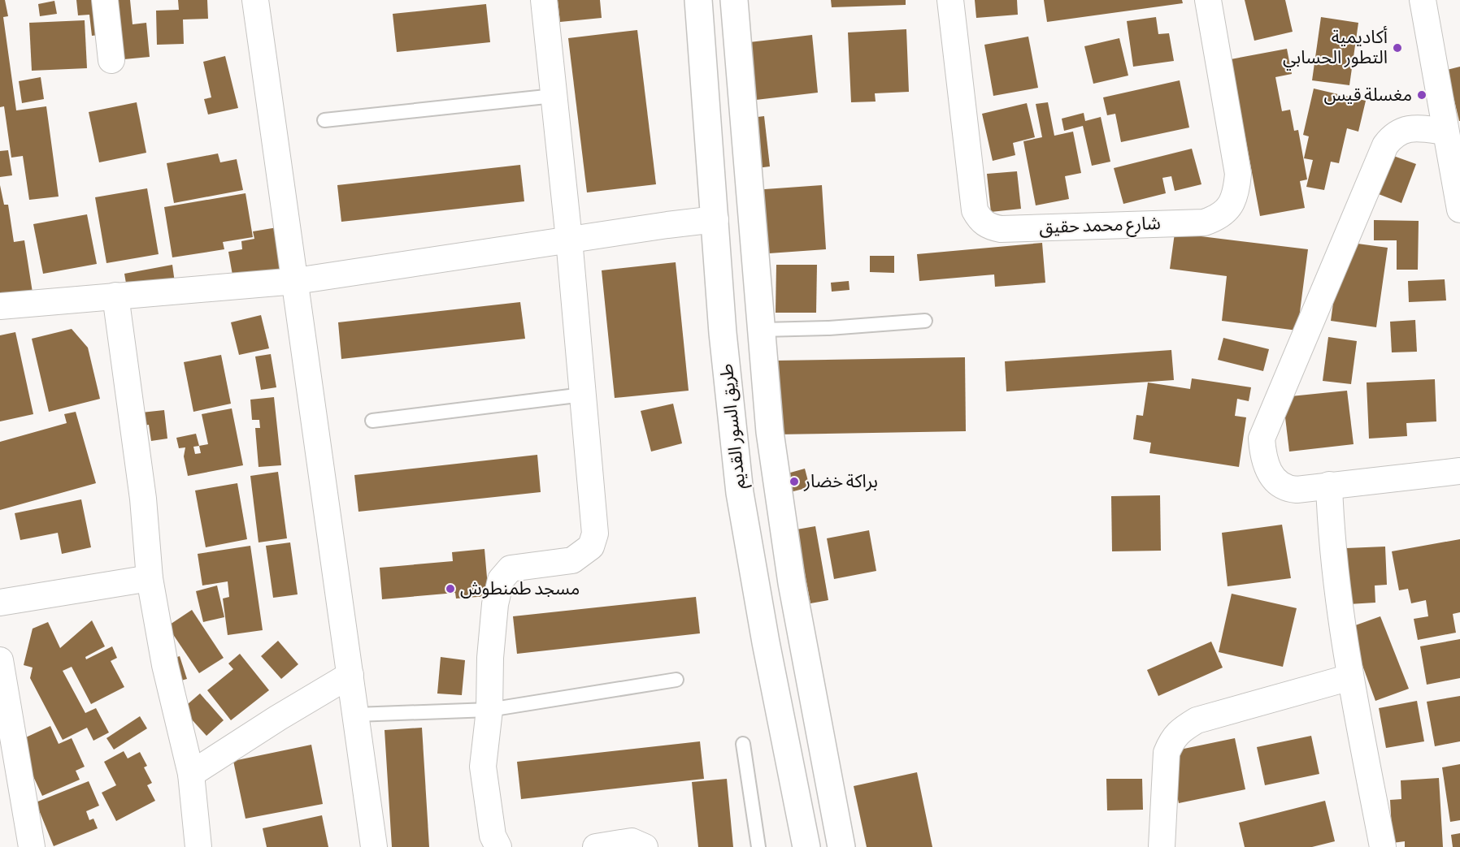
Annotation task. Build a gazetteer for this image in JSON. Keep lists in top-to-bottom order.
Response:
{
  "streets": {
    "main road": ["طريق السور القديم"],
    "street": ["شارع محمد حقيق"]
  },
  "places": [
    "أكاديمية التطور الحسابي",
    "مغسلة قيس",
    "براكة خضار",
    "مسجد طمنطوش"
  ]
}
